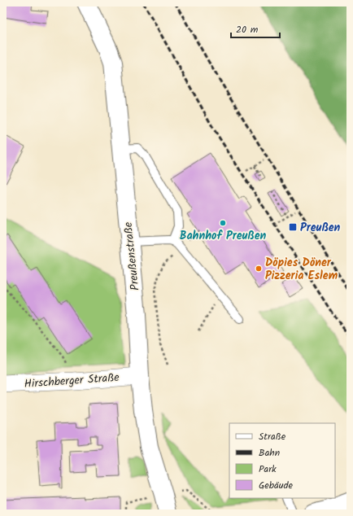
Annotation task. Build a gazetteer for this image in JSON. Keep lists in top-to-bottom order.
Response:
{
  "streets": {
    "street": ["Preußenstraße", "Hirschberger Straße"]
  },
  "crossings": [
    ["Preußenstraße", "Hirschberger Straße"]
  ],
  "places": {
    "other": ["Bahnhof Preußen", "Döpies Döner Pizzeria Eslem"],
    "transit": ["Preußen"]
  },
  "legend": [
    "Straße",
    "Bahn",
    "Park",
    "Gebäude"
  ],
  "scale_bar": "20 m"
}
